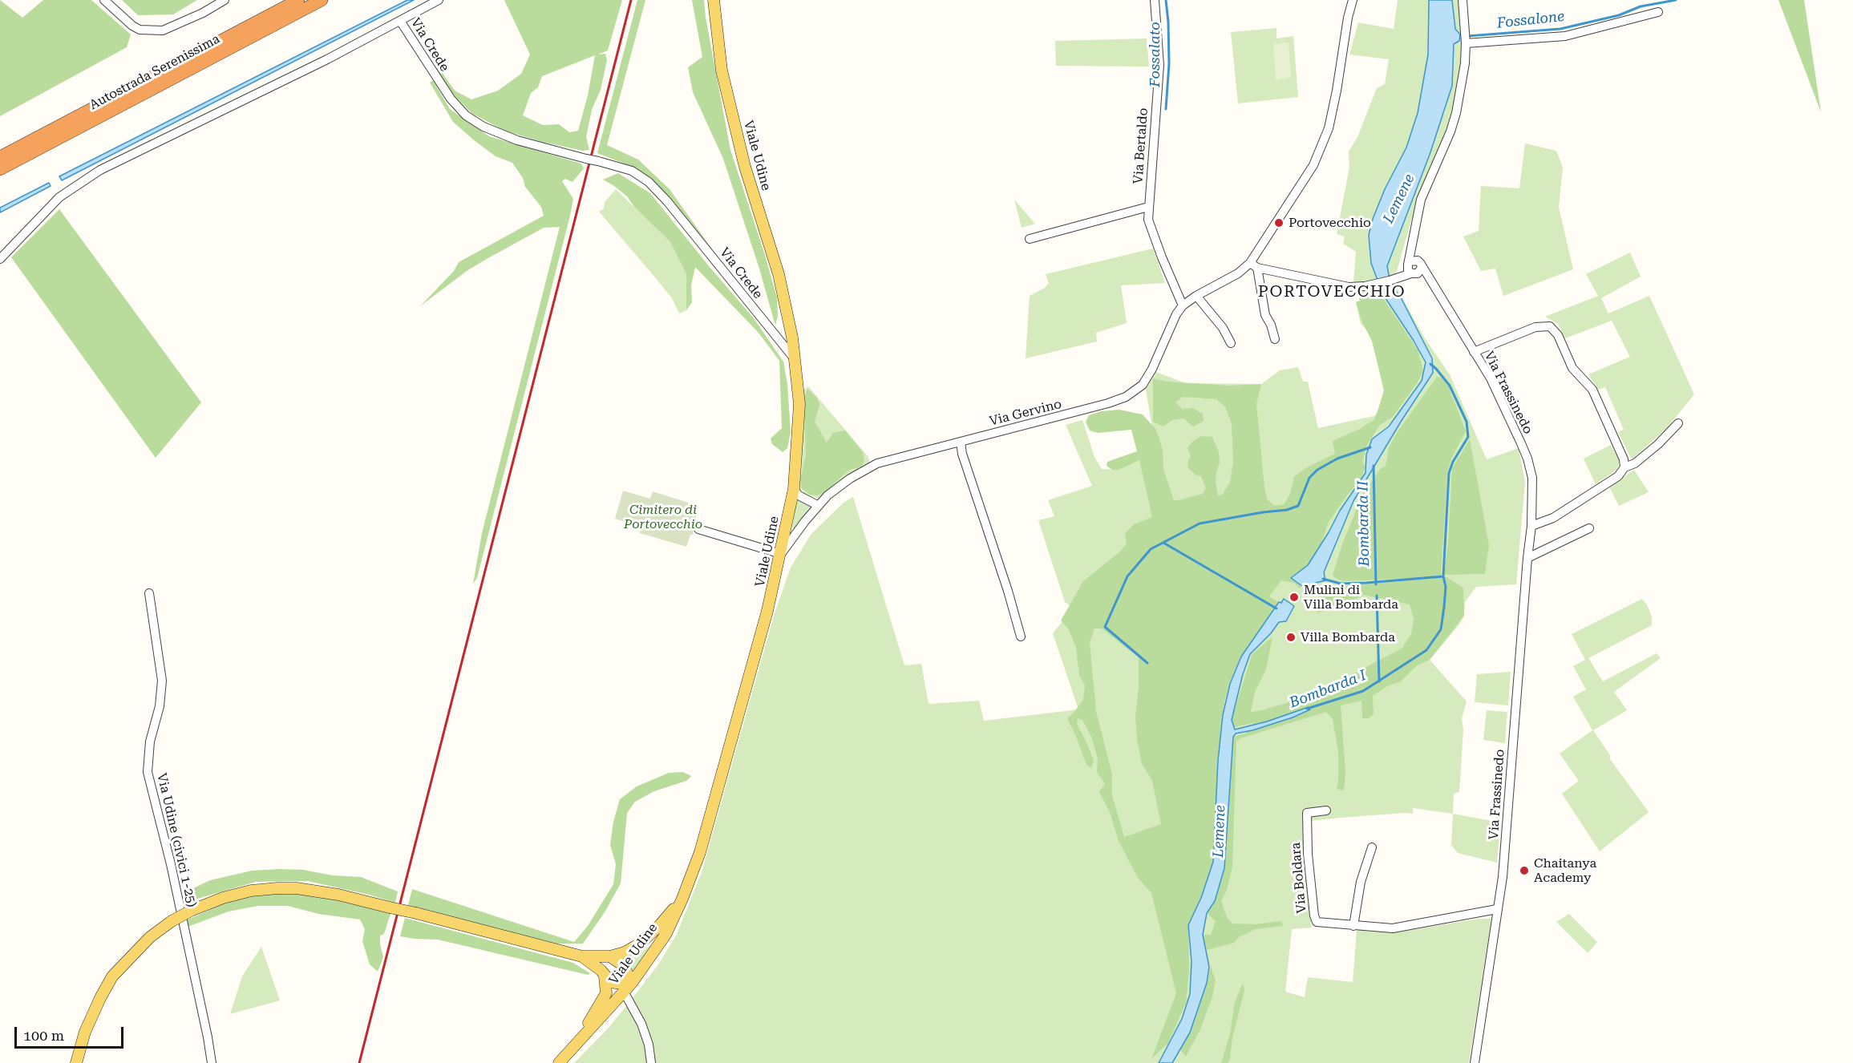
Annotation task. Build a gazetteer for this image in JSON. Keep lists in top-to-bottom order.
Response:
{
  "streets": {
    "highway": ["Autostrada Serenissima"],
    "main road": ["Viale Udine"],
    "street": [
      "Via Crede",
      "Via Bertaldo",
      "Via Frassinedo",
      "Via Gervino",
      "Via Udine (civici 1-25)",
      "Via Boldara"
    ]
  },
  "crossings": [
    ["Via Crede", "Viale Udine"],
    ["Via Bertaldo", "Via Gervino"],
    ["Viale Udine", "Via Gervino"],
    ["Via Frassinedo", "Via Boldara"]
  ],
  "districts": ["PORTOVECCHIO"],
  "water": [
    "Fossalone",
    "Fossalato",
    "Lemene",
    "Bombarda II",
    "Bombarda I"
  ],
  "parks": ["Cimitero di Portovecchio"],
  "places": [
    "Portovecchio",
    "Mulini di Villa Bombarda",
    "Villa Bombarda",
    "Chaitanya Academy"
  ],
  "scale_bar": "100 m"
}
